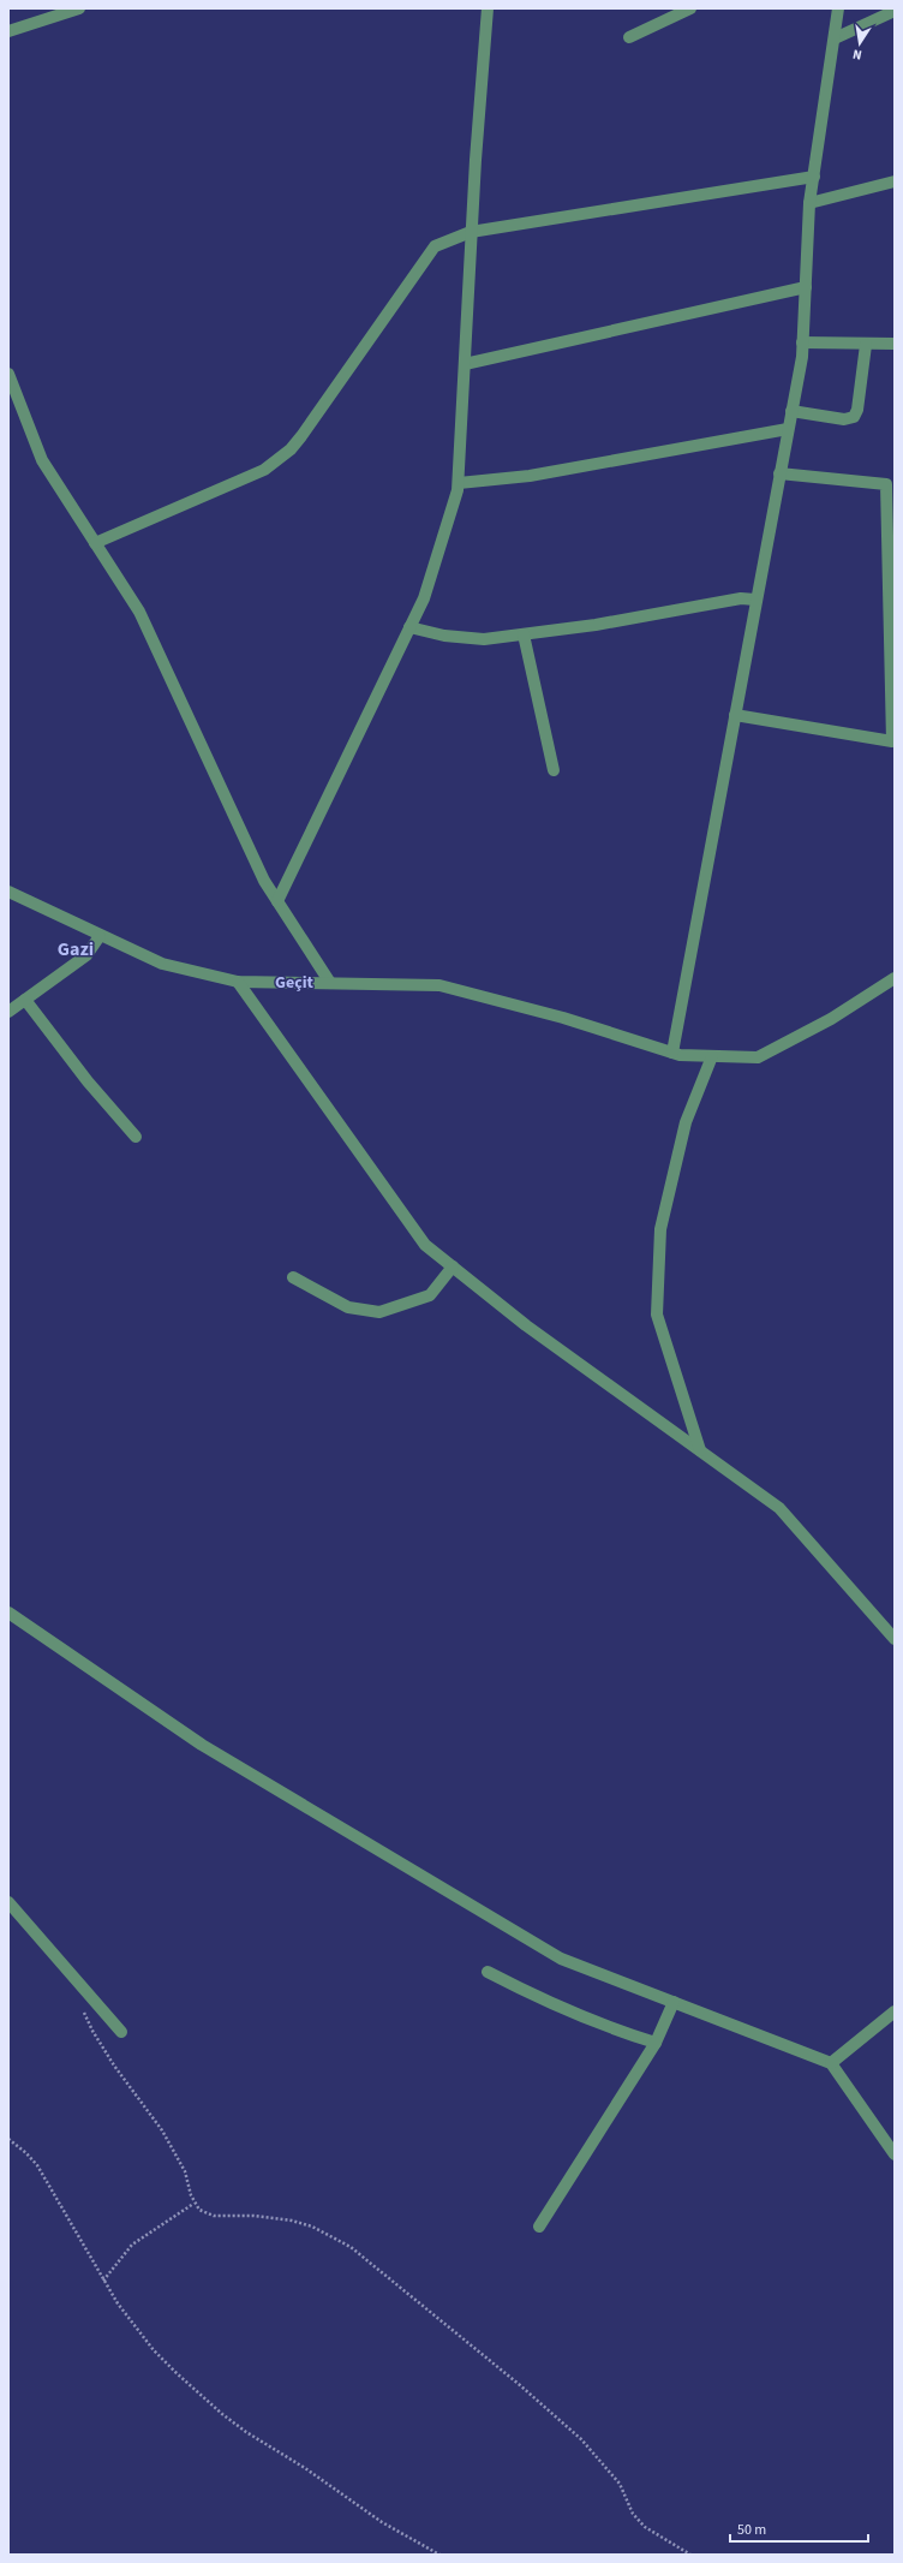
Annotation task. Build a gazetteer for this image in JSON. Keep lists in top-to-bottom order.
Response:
{
  "districts": ["Gazi", "Geçit"],
  "scale_bar": "50 m",
  "north": "bottom"
}
